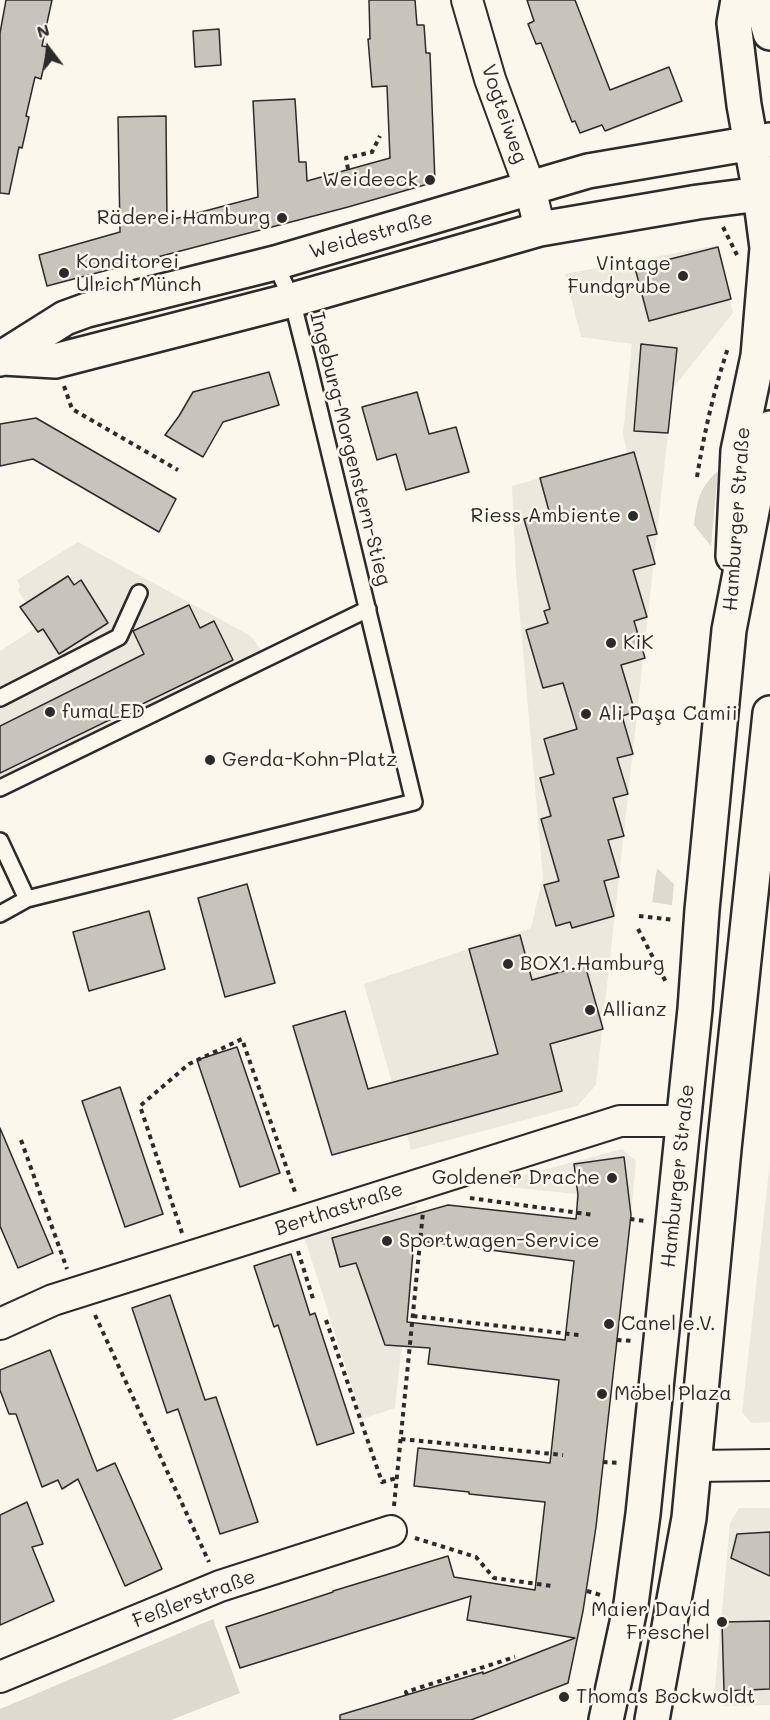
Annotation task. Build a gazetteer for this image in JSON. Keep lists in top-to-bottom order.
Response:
{
  "streets": {
    "main road": ["Weidestraße", "Hamburger Straße"],
    "street": ["Vogteiweg", "Berthastraße", "Feßlerstraße"],
    "lane": ["Ingeburg-Morgenstern-Stieg"]
  },
  "crossings": [
    ["Vogteiweg", "Weidestraße"],
    ["Weidestraße", "Ingeburg-Morgenstern-Stieg"],
    ["Weidestraße", "Hamburger Straße"],
    ["Hamburger Straße", "Berthastraße"]
  ],
  "places": [
    "Weideeck",
    "Räderei Hamburg",
    "Konditorei Ulrich Münch",
    "Vintage Fundgrube",
    "Riess Ambiente",
    "KiK",
    "fumaLED",
    "Ali Paşa Camii",
    "Gerda-Kohn-Platz",
    "BOX1.Hamburg",
    "Allianz",
    "Goldener Drache",
    "Sportwagen-Service",
    "Canel e.V.",
    "Möbel Plaza",
    "Maier David Freschel",
    "Thomas Bockwoldt"
  ],
  "north": "top"
}
